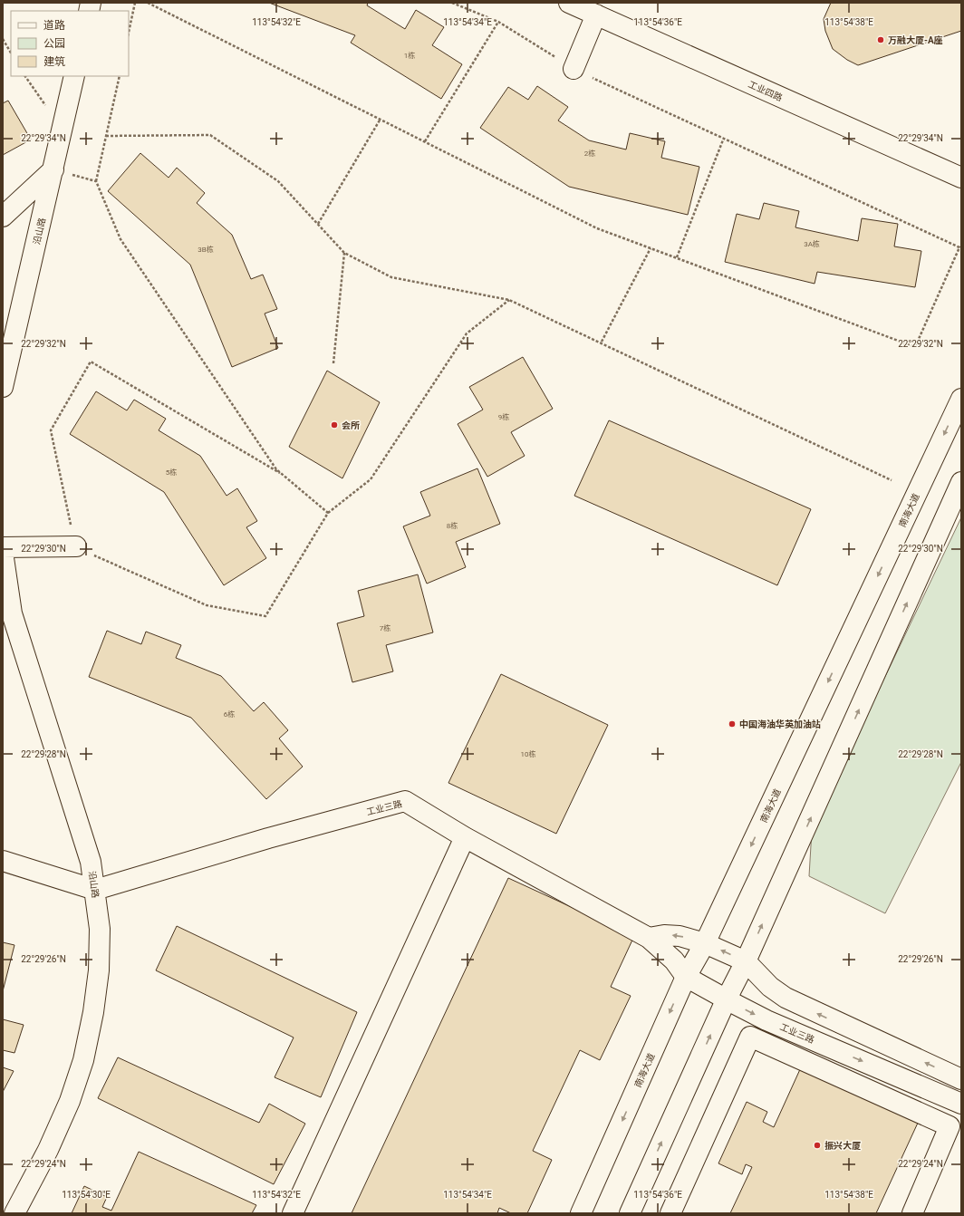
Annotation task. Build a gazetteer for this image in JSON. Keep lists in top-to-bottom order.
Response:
{
  "streets": {
    "street": [
      "工业四路",
      "沿山路",
      "南海大道",
      "工业三路"
    ]
  },
  "crossings": [
    ["沿山路", "工业三路"],
    ["南海大道", "工业三路"]
  ],
  "places": [
    "万融大厦-A座",
    "会所",
    "中国海油华英加油站",
    "振兴大厦"
  ],
  "house_numbers": [
    "1栋",
    "2栋",
    "3A栋",
    "3B栋",
    "9栋",
    "5栋",
    "8栋",
    "7栋",
    "6栋",
    "10栋"
  ],
  "legend": ["道路", "公园", "建筑"],
  "coordinates": [
    "113°54'32\"E",
    "113°54'34\"E",
    "113°54'36\"E",
    "113°54'38\"E",
    "22°29'34\"N",
    "22°29'32\"N",
    "22°29'30\"N",
    "22°29'28\"N",
    "22°29'26\"N",
    "22°29'24\"N",
    "113°54'30\"E"
  ]
}
